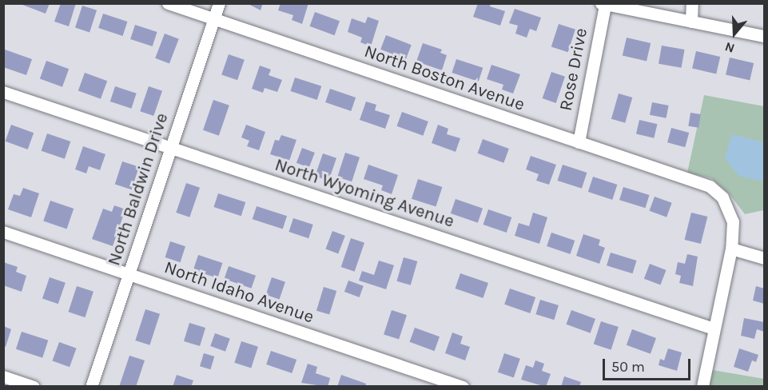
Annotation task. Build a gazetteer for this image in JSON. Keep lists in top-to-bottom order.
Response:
{
  "streets": {
    "street": [
      "Rose Drive",
      "North Boston Avenue",
      "North Baldwin Drive",
      "North Wyoming Avenue",
      "North Idaho Avenue"
    ]
  },
  "crossings": [
    ["Rose Drive", "North Boston Avenue"],
    ["North Boston Avenue", "North Baldwin Drive"],
    ["North Baldwin Drive", "North Wyoming Avenue"],
    ["North Baldwin Drive", "North Idaho Avenue"]
  ],
  "scale_bar": "50 m",
  "north": "bottom"
}
